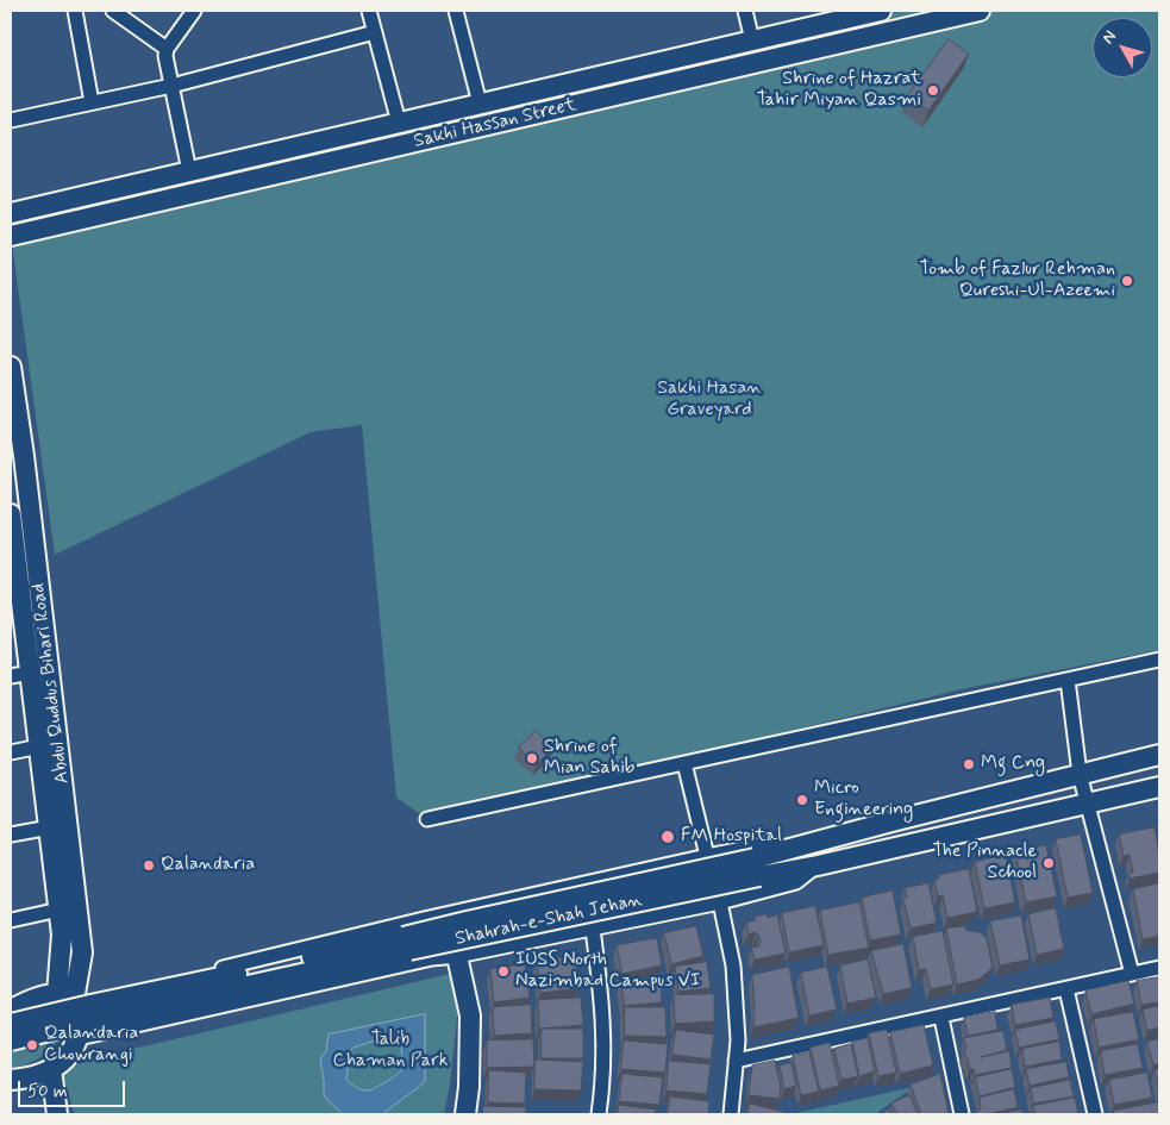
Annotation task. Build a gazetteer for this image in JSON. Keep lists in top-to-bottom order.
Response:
{
  "streets": {
    "main road": ["Sakhi Hassan Street", "Abdul Quddus Bihari Road", "Shahrah-e-Shah Jehan"]
  },
  "parks": ["Sakhi Hasan Graveyard", "Talib Chaman Park"],
  "places": [
    "Shrine of Hazrat Tahir Miyan Qasmi",
    "Tomb of Fazlur Rehman Qureshi-Ul-Azeemi",
    "Shrine of Mian Sahib",
    "Mg Cng",
    "Micro Engineering",
    "FM Hospital",
    "The Pinnacle School",
    "Qalandaria",
    "IUSS North Nazimbad Campus VI",
    "Qalandaria Chowrangi"
  ],
  "scale_bar": "50 m",
  "north": "top left"
}
